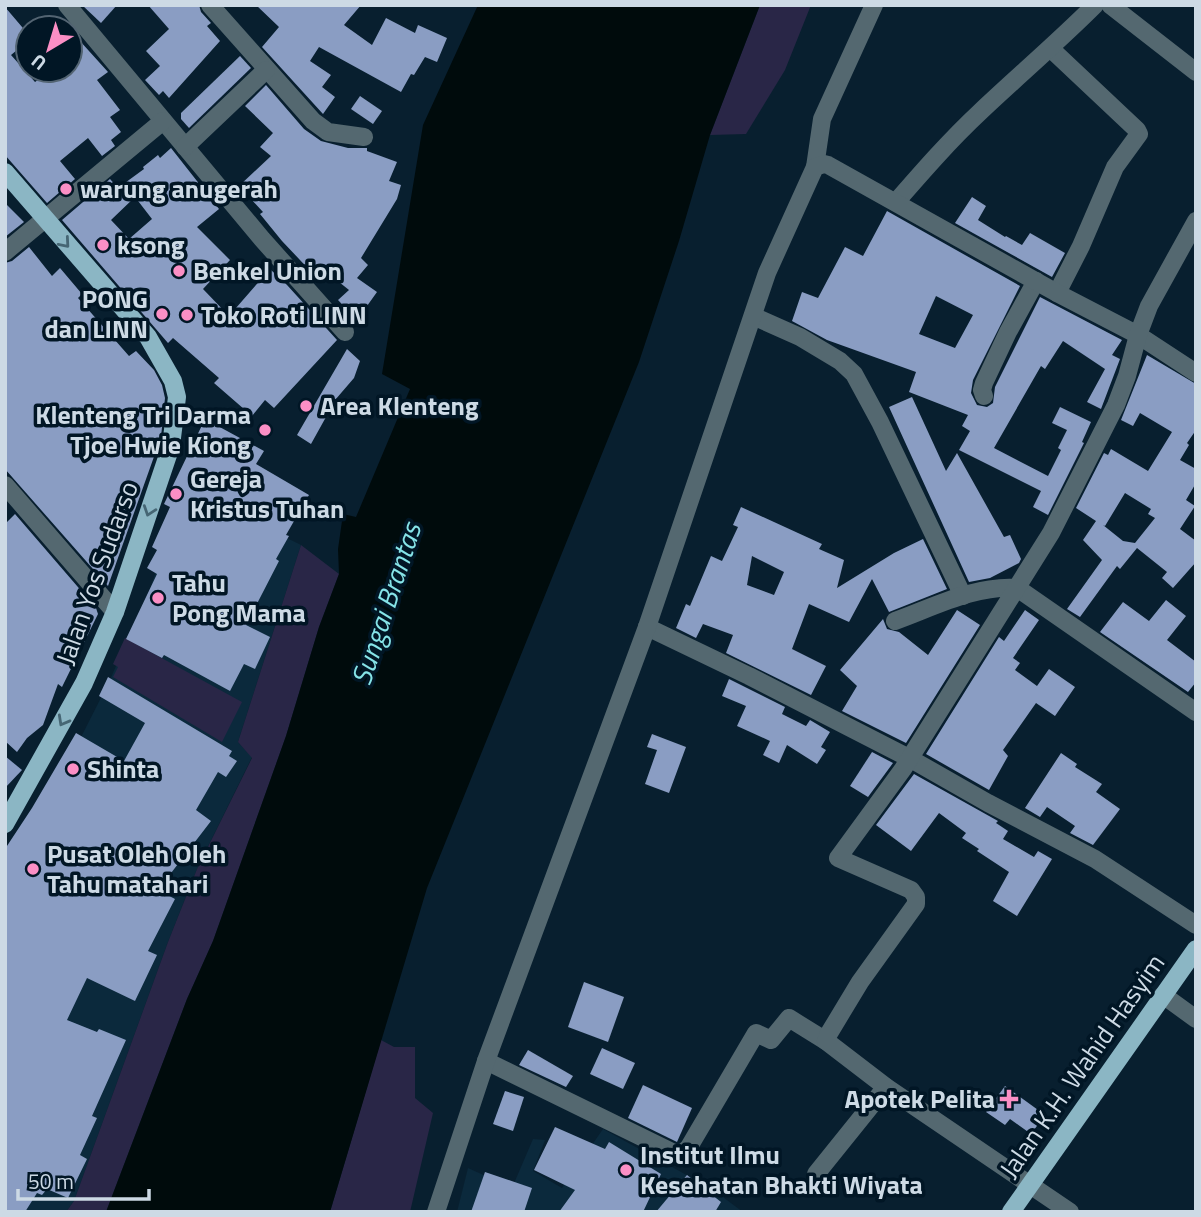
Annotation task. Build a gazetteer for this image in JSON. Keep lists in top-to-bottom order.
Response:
{
  "streets": {
    "main road": ["Jalan Yos Sudarso", "Jalan K.H. Wahid Hasyim"]
  },
  "one_way": ["Jalan Yos Sudarso"],
  "water": ["Sungai Brantas"],
  "places": {
    "other": [
      "warung anugerah",
      "ksong",
      "Benkel Union",
      "PONG dan LINN",
      "Toko Roti LINN",
      "Area Klenteng",
      "Klenteng Tri Darma Tjoe Hwie Kiong",
      "Gereja Kristus Tuhan",
      "Tahu Pong Mama",
      "Shinta",
      "Pusat Oleh Oleh Tahu matahari",
      "Institut Ilmu Kesehatan Bhakti Wiyata"
    ],
    "health": ["Apotek Pelita"]
  },
  "scale_bar": "50 m",
  "north": "bottom left"
}
